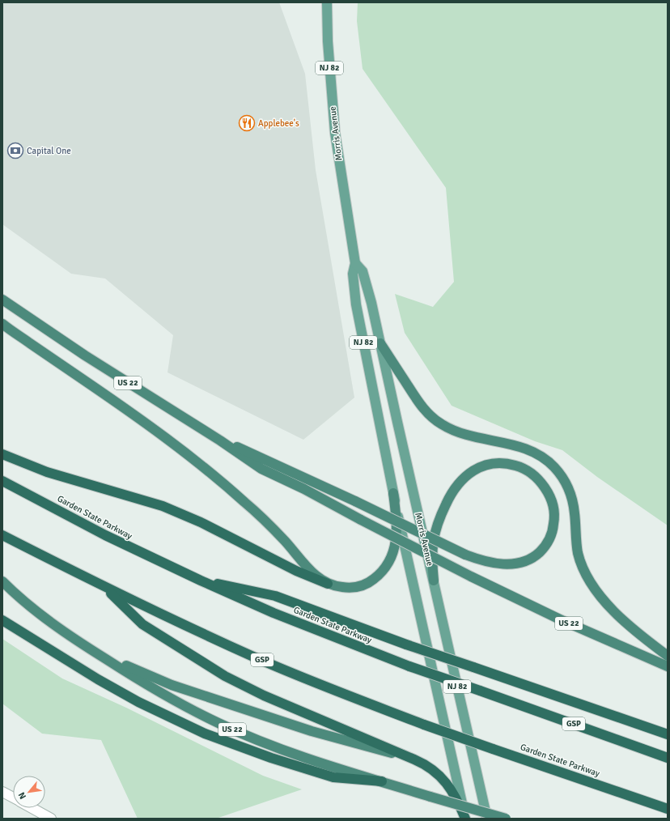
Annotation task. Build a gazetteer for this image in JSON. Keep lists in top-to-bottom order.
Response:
{
  "streets": {
    "highway": ["US 22", "Garden State Parkway", "GSP"],
    "main road": ["NJ 82", "Morris Avenue"]
  },
  "places": {
    "restaurant": ["Applebee's"],
    "bank": ["Capital One"]
  },
  "north": "bottom left"
}
